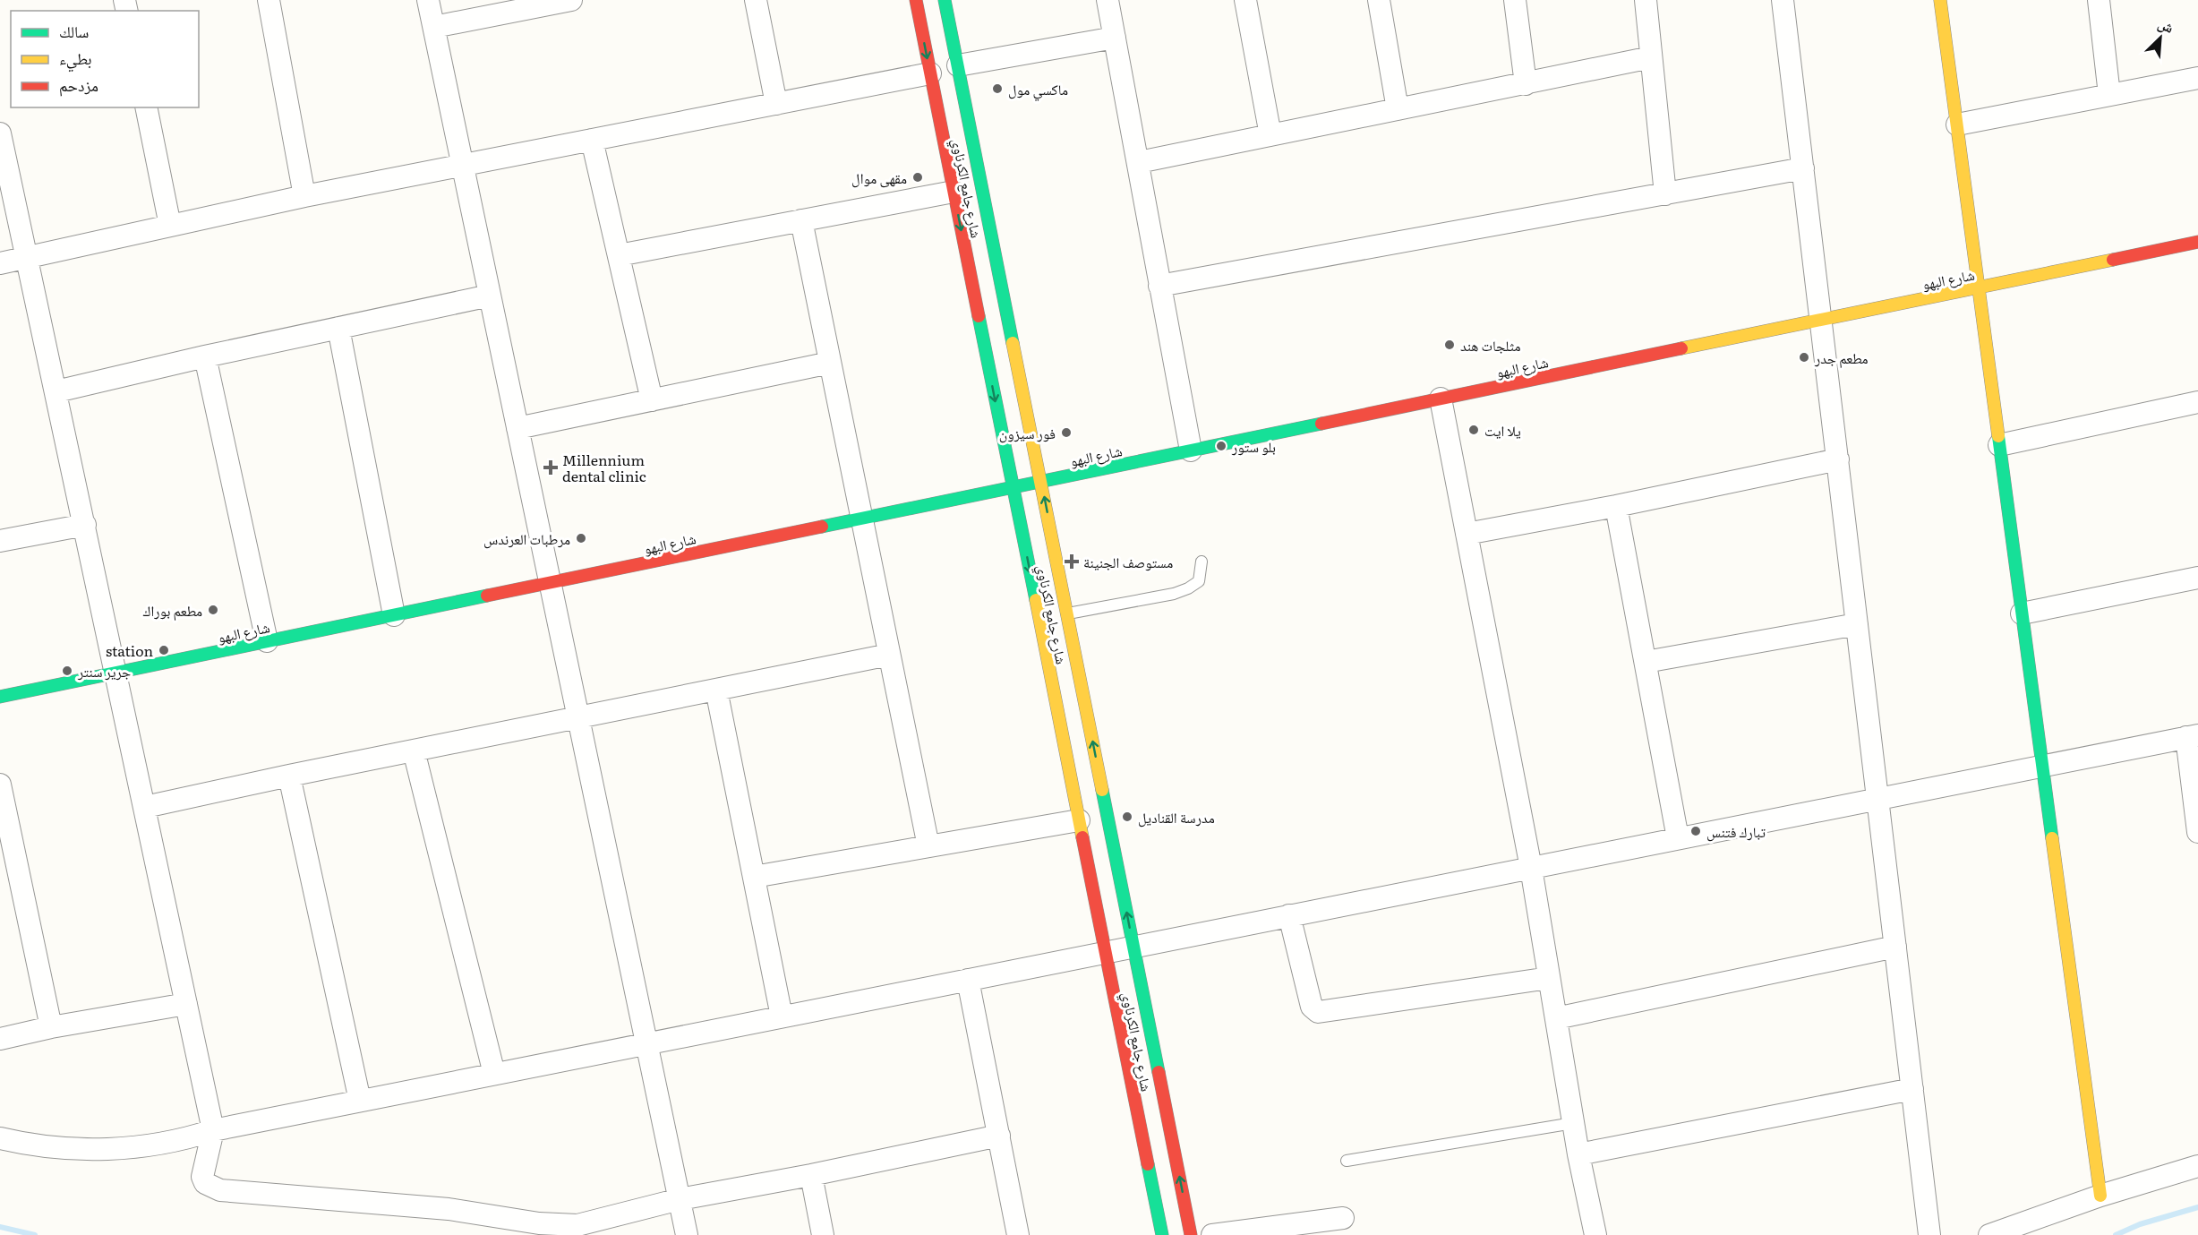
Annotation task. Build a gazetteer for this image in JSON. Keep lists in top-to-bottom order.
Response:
{
  "streets": {
    "street": ["شارع جامع الكرناوي", "شارع البهو"]
  },
  "crossings": [
    ["شارع جامع الكرناوي", "شارع البهو"]
  ],
  "places": {
    "other": [
      "ماكسي مول",
      "مقهى موال",
      "مثلجات هند",
      "مطعم جدر",
      "يلا ايت",
      "فور سيزون",
      "بلو ستور",
      "مرطبات العرندس",
      "مطعم بوراك",
      "station",
      "جرير سنتر",
      "مدرسة القناديل",
      "تبارك فتنس"
    ],
    "health": ["Millennium dental clinic", "مستوصف الجنينة"]
  },
  "legend": ["سالك", "بطيء", "مزدحم"],
  "north": "top right"
}
